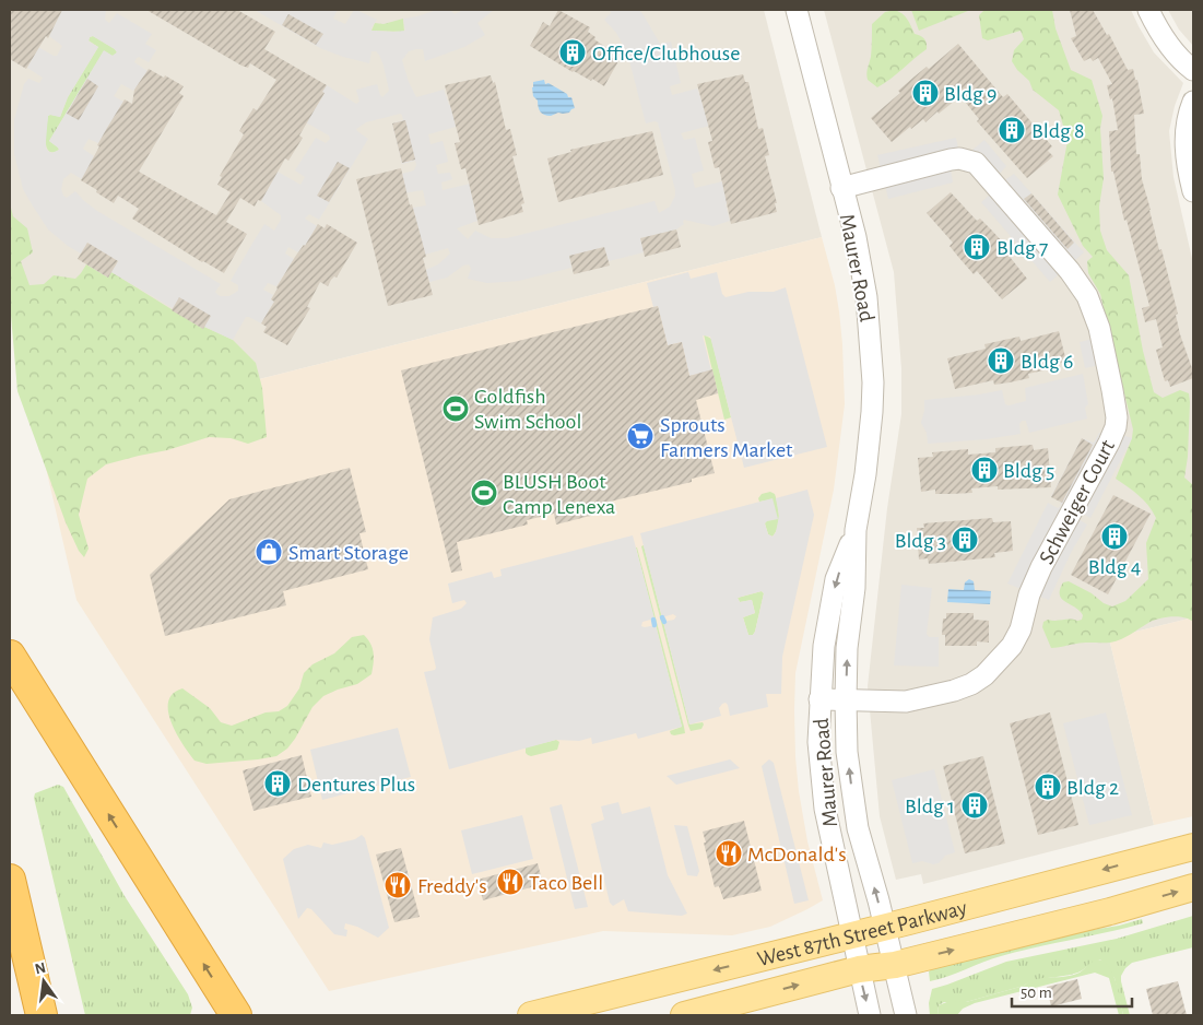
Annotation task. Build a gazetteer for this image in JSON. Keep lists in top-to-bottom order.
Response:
{
  "streets": {
    "main road": ["West 87th Street Parkway"],
    "street": ["Maurer Road", "Schweiger Court"]
  },
  "crossings": [
    ["Maurer Road", "Schweiger Court"],
    ["Maurer Road", "West 87th Street Parkway"]
  ],
  "places": {
    "building": [
      "Office/Clubhouse",
      "Bldg 9",
      "Bldg 8",
      "Bldg 7",
      "Bldg 6",
      "Bldg 5",
      "Bldg 4",
      "Bldg 3",
      "Dentures Plus",
      "Bldg 2",
      "Bldg 1"
    ],
    "sports": ["Goldfish Swim School", "BLUSH Boot Camp Lenexa"],
    "supermarket": ["Sprouts Farmers Market"],
    "shop": ["Smart Storage"],
    "restaurant": ["McDonald's", "Taco Bell", "Freddy's"]
  },
  "scale_bar": "50 m",
  "north": "top"
}
